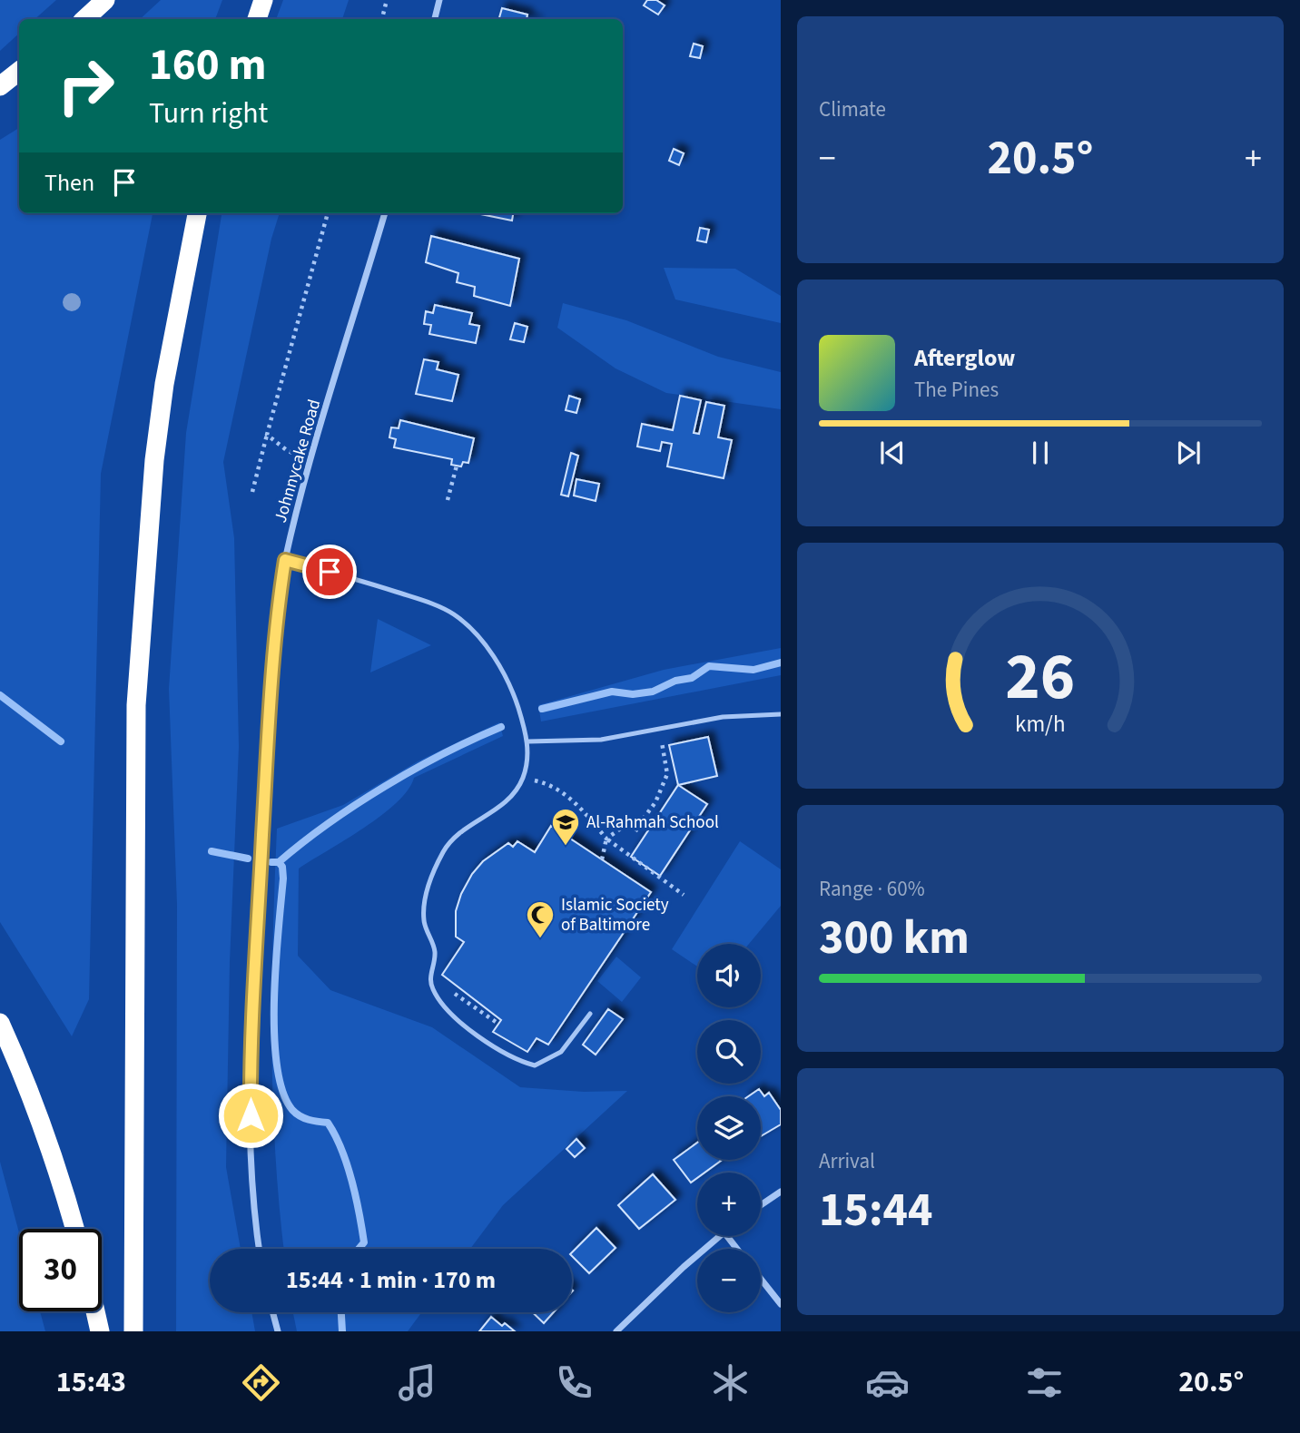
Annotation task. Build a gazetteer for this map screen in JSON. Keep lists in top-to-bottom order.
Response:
{
  "streets": {
    "street": ["Johnnycake Road"]
  },
  "places": {
    "school or university": ["Al-Rahmah School"],
    "mosque": ["Islamic Society of Baltimore"]
  },
  "page": {
    "tile": [
      "Climate",
      ["Range · 60%", "300 km"],
      ["Arrival", "15:44"]
    ],
    "turn": ["160 m", "Turn right"],
    "heat": ["−", "20.5°", "+"],
    "then": "Then",
    "song": ["Afterglow", "The Pines"],
    "map_buttons": ["+", "−"],
    "limit": "30",
    "trip": "15:44 · 1 min · 170 m",
    "tabs": ["15:43", "20.5°"],
    "gauge": ["26", "km/h"]
  }
}
